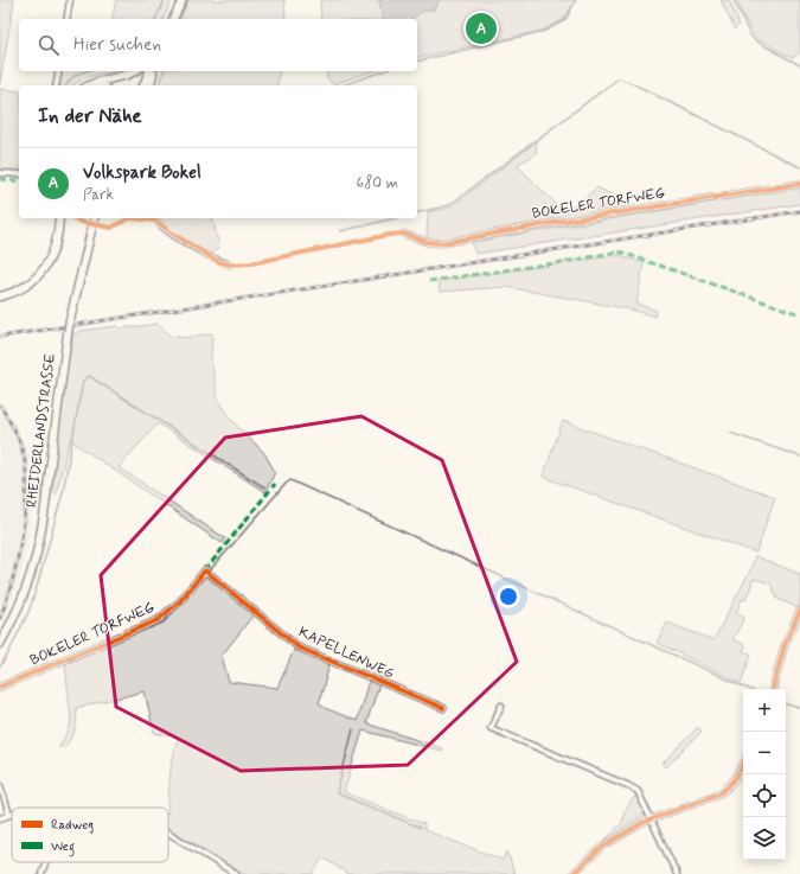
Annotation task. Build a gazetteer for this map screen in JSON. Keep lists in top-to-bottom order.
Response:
{
  "streets": {
    "main road": ["RHEIDERLANDSTRASSE"],
    "street": ["BOKELER TORFWEG", "KAPELLENWEG"]
  },
  "crossings": [
    ["BOKELER TORFWEG", "KAPELLENWEG"]
  ],
  "legend": ["Radweg", "Weg"],
  "page": {
    "pins": "A",
    "search": "Hier suchen",
    "heading": "In der Nähe",
    "list": [
      {
        "mark": "A",
        "name": "Volkspark Bokel",
        "note": "Park",
        "value": "680 m"
      }
    ],
    "map_buttons": ["+", "−"]
  }
}
